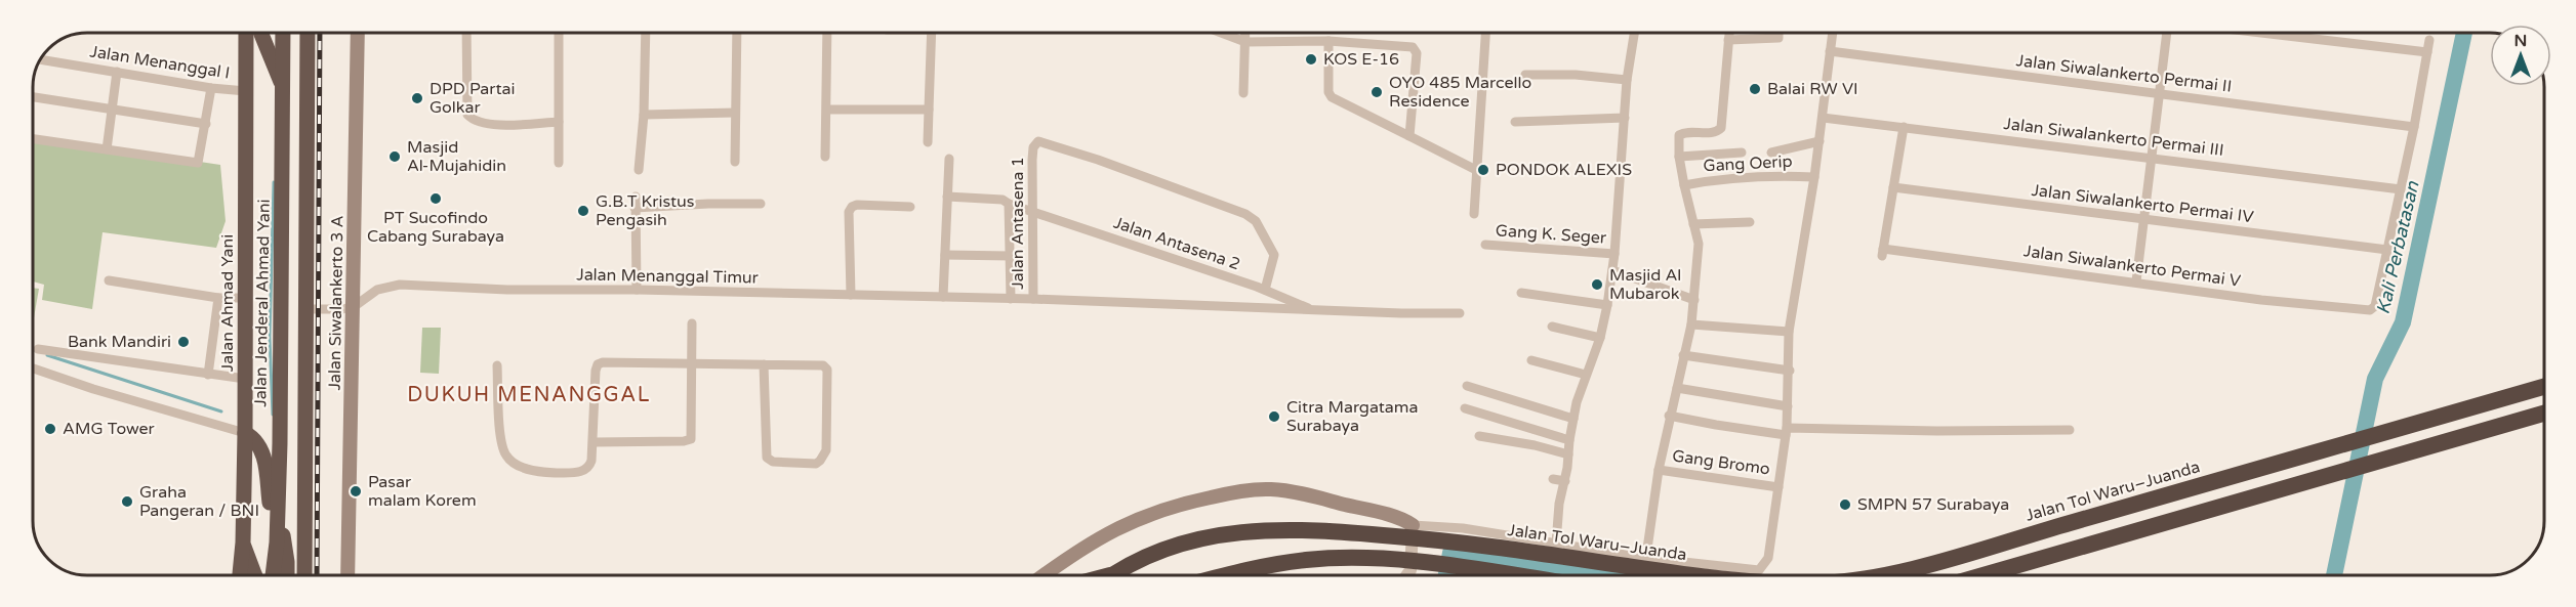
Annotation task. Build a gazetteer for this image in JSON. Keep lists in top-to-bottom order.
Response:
{
  "streets": {
    "highway": ["Jalan Ahmad Yani", "Jalan Jenderal Ahmad Yani", "Jalan Tol Waru–Juanda"],
    "main road": ["Jalan Siwalankerto 3 A"],
    "street": [
      "Jalan Menanggal I",
      "Jalan Siwalankerto Permai II",
      "Jalan Siwalankerto Permai III",
      "Gang Oerip",
      "Jalan Siwalankerto Permai IV",
      "Jalan Antasena 1",
      "Gang K. Seger",
      "Jalan Antasena 2",
      "Jalan Siwalankerto Permai V",
      "Jalan Menanggal Timur",
      "Gang Bromo"
    ]
  },
  "crossings": [
    ["Jalan Menanggal I", "Jalan Ahmad Yani"],
    ["Jalan Siwalankerto Permai IV", "Jalan Siwalankerto Permai V"],
    ["Jalan Antasena 1", "Jalan Antasena 2"],
    ["Jalan Antasena 1", "Jalan Menanggal Timur"],
    ["Jalan Menanggal Timur", "Jalan Siwalankerto 3 A"]
  ],
  "districts": ["DUKUH MENANGGAL"],
  "water": ["Kali Perbatasan"],
  "places": [
    "KOS E-16",
    "Balai RW VI",
    "OYO 485 Marcello Residence",
    "DPD Partai Golkar",
    "Masjid Al-Mujahidin",
    "PONDOK ALEXIS",
    "PT Sucofindo Cabang Surabaya",
    "G.B.T Kristus Pengasih",
    "Masjid Al Mubarok",
    "Bank Mandiri",
    "Citra Margatama Surabaya",
    "AMG Tower",
    "Pasar malam Korem",
    "Graha Pangeran / BNI",
    "SMPN 57 Surabaya"
  ],
  "north": "top"
}
